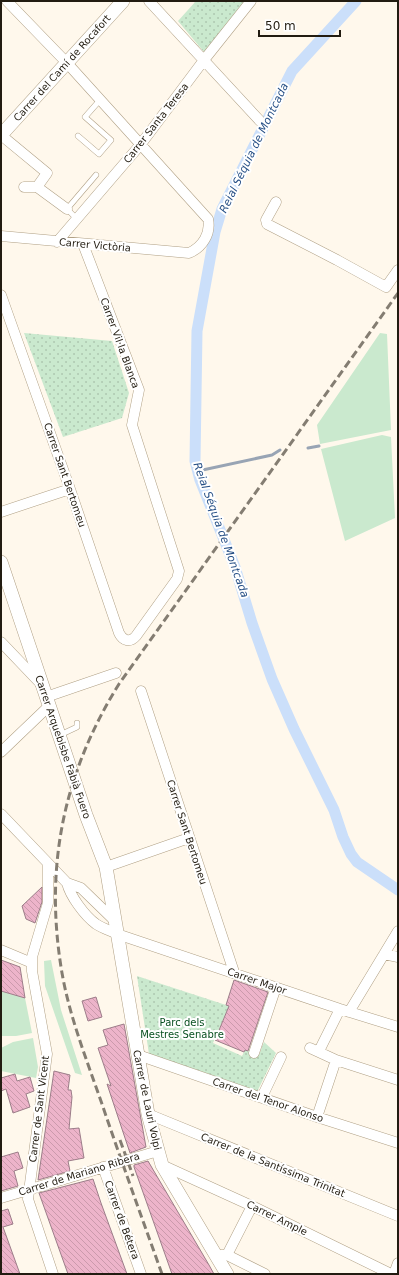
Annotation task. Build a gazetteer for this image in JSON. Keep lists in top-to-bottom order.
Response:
{
  "streets": {
    "street": [
      "Carrer del Camí de Rocafort",
      "Carrer Santa Teresa",
      "Carrer Victòria",
      "Carrer Vil·la Blanca",
      "Carrer Sant Bertomeu",
      "Carrer Arquebisbe Fabià Fuero",
      "Carrer Major",
      "Carrer de Lauri Volpi",
      "Carrer del Tenor Alonso",
      "Carrer de Sant Vicent",
      "Carrer de la Santíssima Trinitat",
      "Carrer de Mariano Ribera",
      "Carrer Ample",
      "Carrer de Bétera"
    ]
  },
  "crossings": [
    ["Carrer Santa Teresa", "Carrer Victòria"],
    ["Carrer Victòria", "Carrer Vil·la Blanca"],
    ["Carrer Vil·la Blanca", "Carrer Sant Bertomeu"],
    ["Carrer Sant Bertomeu", "Carrer Major"],
    ["Carrer Arquebisbe Fabià Fuero", "Carrer Major"],
    ["Carrer Arquebisbe Fabià Fuero", "Carrer de Lauri Volpi"],
    ["Carrer Major", "Carrer de Lauri Volpi"],
    ["Carrer de Lauri Volpi", "Carrer del Tenor Alonso"],
    ["Carrer de Lauri Volpi", "Carrer de la Santíssima Trinitat"],
    ["Carrer de Lauri Volpi", "Carrer de Mariano Ribera"],
    ["Carrer de Lauri Volpi", "Carrer Ample"],
    ["Carrer de Sant Vicent", "Carrer de Mariano Ribera"],
    ["Carrer de Mariano Ribera", "Carrer de Bétera"]
  ],
  "water": ["Reial Séquia de Montcada"],
  "parks": ["Parc dels Mestres Senabre"],
  "scale_bar": "50 m"
}
